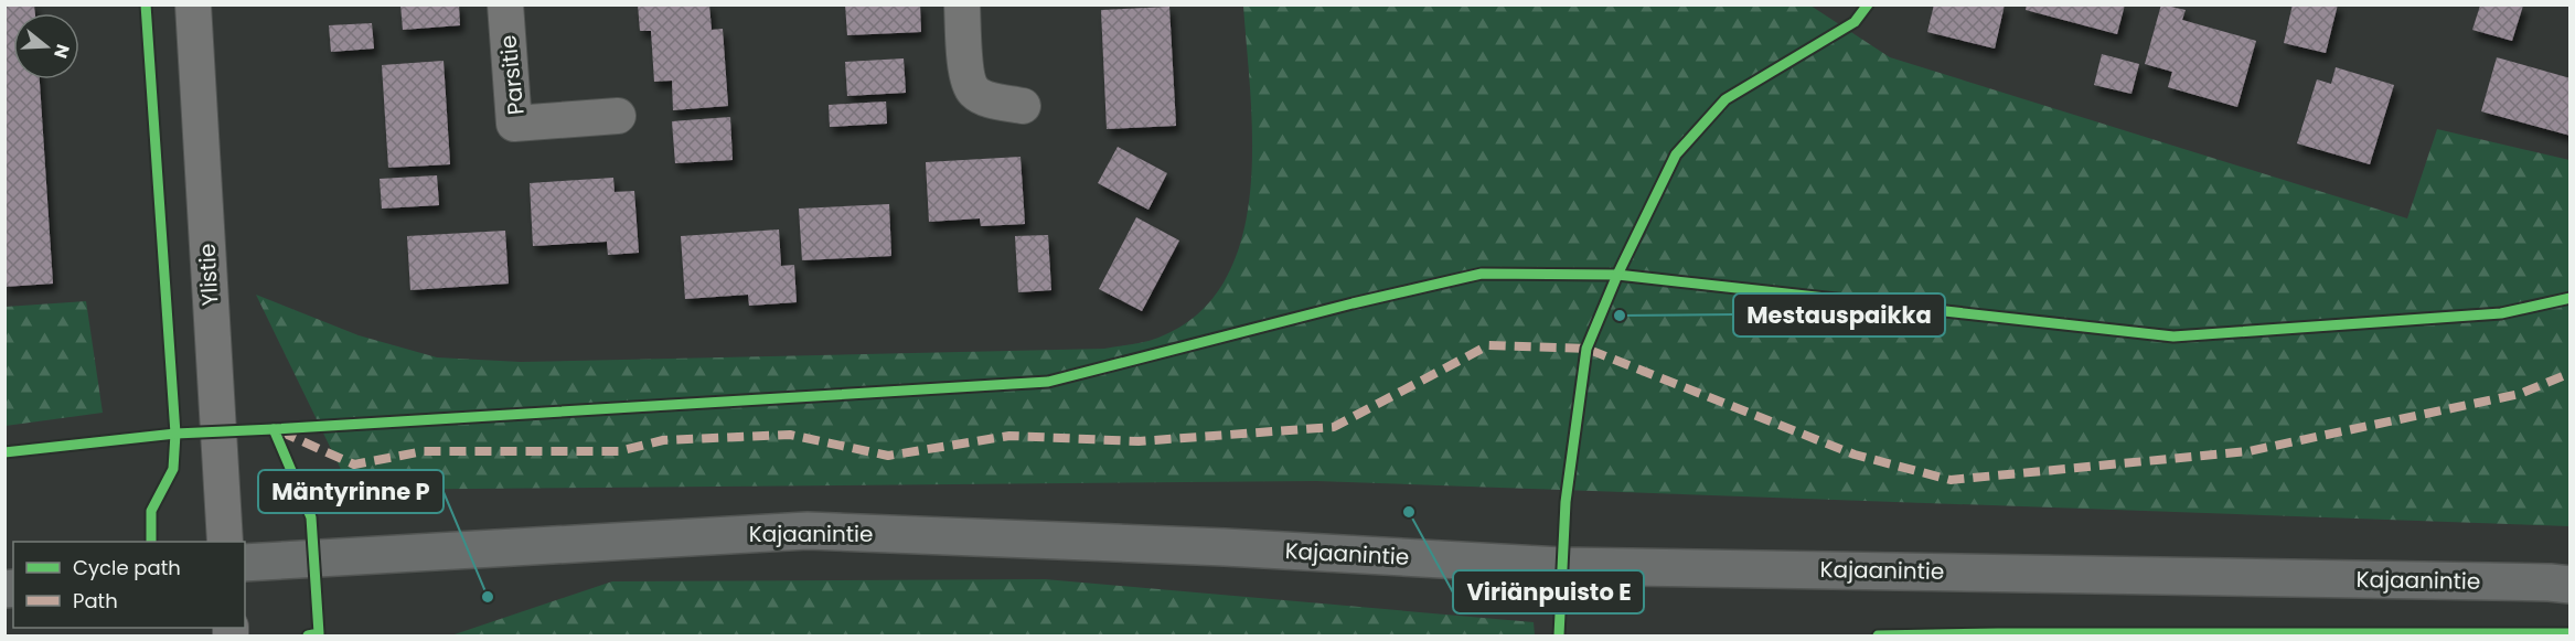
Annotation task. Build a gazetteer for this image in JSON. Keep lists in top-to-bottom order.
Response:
{
  "streets": {
    "main road": ["Kajaanintie"],
    "street": ["Parsitie", "Ylistie"]
  },
  "places": ["Mestauspaikka", "Viriänpuisto E", "Mäntyrinne P"],
  "legend": ["Cycle path", "Path"],
  "north": "right"
}
